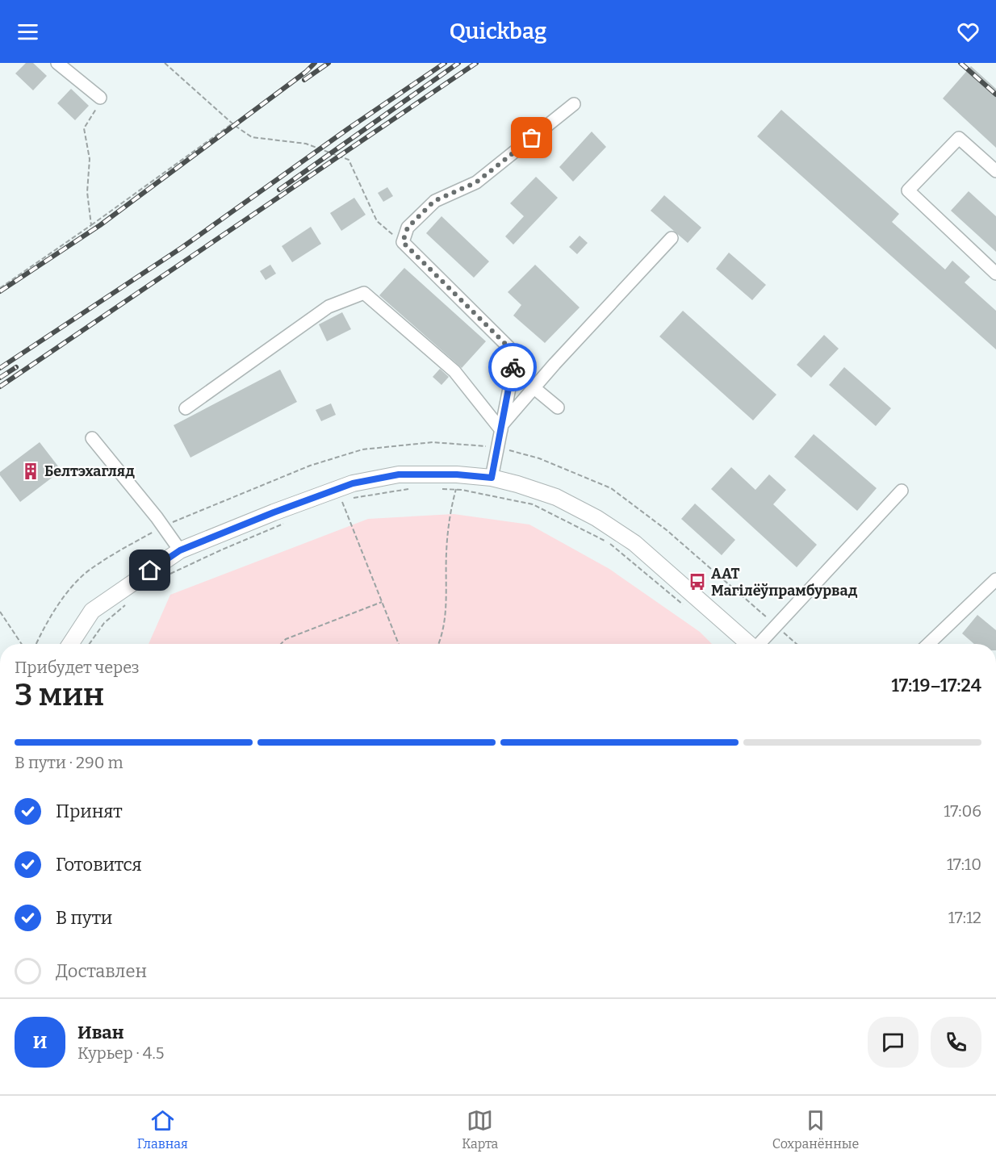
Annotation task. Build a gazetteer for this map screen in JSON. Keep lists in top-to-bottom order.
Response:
{
  "places": {
    "building": ["Белтэхагляд"],
    "bus stop": ["ААТ Магілёўпрамбурвад"]
  },
  "page": {
    "header": "Quickbag",
    "heading": ["3 мин", "Прибудет через", "17:19–17:24"],
    "panel": ["Иван", "Курьер · 4.5"],
    "bar": "В пути · 290 m",
    "list": [
      ["Принят", "17:06"],
      ["Готовится", "17:10"],
      ["В пути", "17:12"],
      "Доставлен"
    ],
    "round": "И",
    "tabs": ["Главная", "Карта", "Сохранённые"]
  }
}
